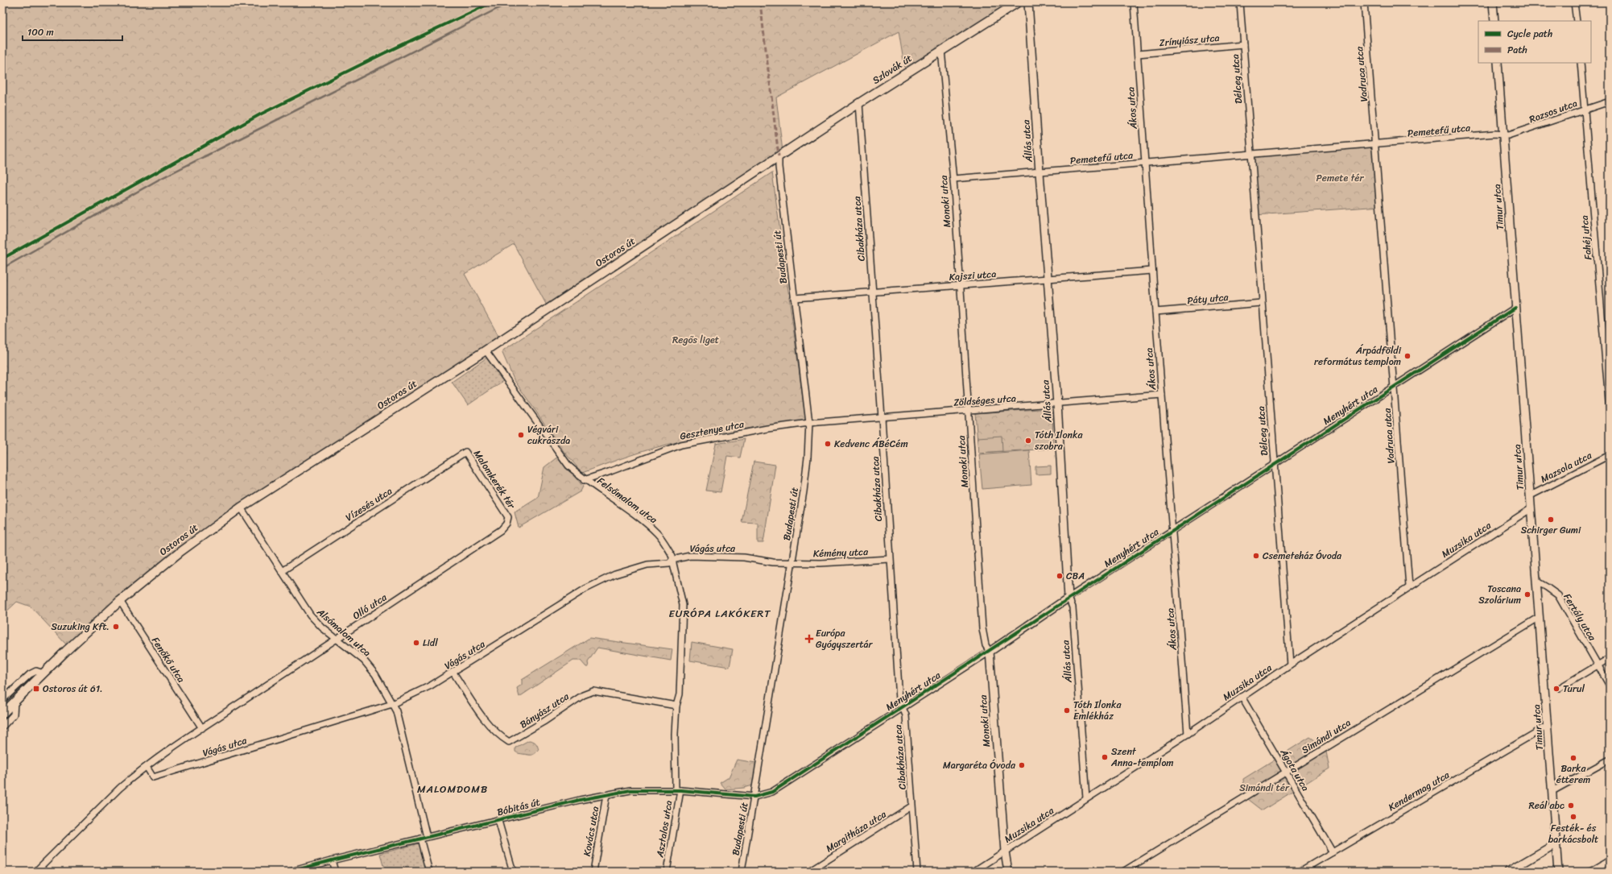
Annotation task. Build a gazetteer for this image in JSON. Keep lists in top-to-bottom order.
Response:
{
  "streets": {
    "main road": ["Szlovák út", "Ostoros út"],
    "street": [
      "Zrínyiász utca",
      "Vadruca utca",
      "Délceg utca",
      "Ákos utca",
      "Rozsos utca",
      "Pemetefű utca",
      "Állás utca",
      "Monoki utca",
      "Timur utca",
      "Cibakháza utca",
      "Fahéj utca",
      "Budapesti út",
      "Kajszi utca",
      "Páty utca",
      "Zöldséges utca",
      "Menyhért utca",
      "Gesztenye utca",
      "Mazsola utca",
      "Malomkerék tér",
      "Felsőmalom utca",
      "Vízesés utca",
      "Muzsika utca",
      "Vágás utca",
      "Kémény utca",
      "Olló utca",
      "Fertály utca",
      "Alsómalom utca",
      "Fenőkő utca",
      "Bányász utca",
      "Simándi utca",
      "Ágota utca",
      "Kendermag utca",
      "Bóbitás út",
      "Asztalos utca",
      "Kovács utca",
      "Margitháza utca"
    ]
  },
  "crossings": [
    ["Zrínyiász utca", "Délceg utca"],
    ["Zrínyiász utca", "Ákos utca"],
    ["Szlovák út", "Monoki utca"],
    ["Szlovák út", "Cibakháza utca"],
    ["Szlovák út", "Ostoros út"],
    ["Szlovák út", "Budapesti út"],
    ["Vadruca utca", "Pemetefű utca"],
    ["Vadruca utca", "Menyhért utca"],
    ["Vadruca utca", "Muzsika utca"],
    ["Délceg utca", "Pemetefű utca"],
    ["Délceg utca", "Páty utca"],
    ["Délceg utca", "Menyhért utca"],
    ["Délceg utca", "Muzsika utca"],
    ["Ákos utca", "Pemetefű utca"],
    ["Ákos utca", "Kajszi utca"],
    ["Ákos utca", "Páty utca"],
    ["Ákos utca", "Zöldséges utca"],
    ["Ákos utca", "Menyhért utca"],
    ["Ákos utca", "Muzsika utca"],
    ["Rozsos utca", "Pemetefű utca"],
    ["Rozsos utca", "Timur utca"],
    ["Rozsos utca", "Fahéj utca"],
    ["Pemetefű utca", "Állás utca"],
    ["Pemetefű utca", "Monoki utca"],
    ["Pemetefű utca", "Timur utca"],
    ["Állás utca", "Kajszi utca"],
    ["Állás utca", "Zöldséges utca"],
    ["Állás utca", "Menyhért utca"],
    ["Állás utca", "Muzsika utca"],
    ["Monoki utca", "Kajszi utca"],
    ["Monoki utca", "Zöldséges utca"],
    ["Monoki utca", "Menyhért utca"],
    ["Monoki utca", "Muzsika utca"],
    ["Timur utca", "Menyhért utca"],
    ["Timur utca", "Mazsola utca"],
    ["Timur utca", "Muzsika utca"],
    ["Timur utca", "Fertály utca"],
    ["Timur utca", "Simándi utca"],
    ["Timur utca", "Kendermag utca"],
    ["Cibakháza utca", "Kajszi utca"],
    ["Cibakháza utca", "Zöldséges utca"],
    ["Cibakháza utca", "Menyhért utca"],
    ["Cibakháza utca", "Kémény utca"],
    ["Cibakháza utca", "Margitháza utca"],
    ["Ostoros út", "Budapesti út"],
    ["Ostoros út", "Felsőmalom utca"],
    ["Ostoros út", "Alsómalom utca"],
    ["Ostoros út", "Fenőkő utca"],
    ["Budapesti út", "Kajszi utca"],
    ["Budapesti út", "Zöldséges utca"],
    ["Budapesti út", "Menyhért utca"],
    ["Budapesti út", "Gesztenye utca"],
    ["Budapesti út", "Vágás utca"],
    ["Budapesti út", "Kémény utca"],
    ["Budapesti út", "Bóbitás út"],
    ["Zöldséges utca", "Gesztenye utca"],
    ["Menyhért utca", "Bóbitás út"],
    ["Gesztenye utca", "Felsőmalom utca"],
    ["Malomkerék tér", "Vízesés utca"],
    ["Malomkerék tér", "Olló utca"],
    ["Felsőmalom utca", "Vágás utca"],
    ["Felsőmalom utca", "Bányász utca"],
    ["Felsőmalom utca", "Bóbitás út"],
    ["Felsőmalom utca", "Asztalos utca"],
    ["Vízesés utca", "Alsómalom utca"],
    ["Muzsika utca", "Ágota utca"],
    ["Vágás utca", "Kémény utca"],
    ["Vágás utca", "Alsómalom utca"],
    ["Vágás utca", "Bányász utca"],
    ["Olló utca", "Alsómalom utca"],
    ["Olló utca", "Fenőkő utca"],
    ["Alsómalom utca", "Bóbitás út"],
    ["Simándi utca", "Ágota utca"],
    ["Ágota utca", "Kendermag utca"],
    ["Bóbitás út", "Asztalos utca"],
    ["Bóbitás út", "Kovács utca"]
  ],
  "districts": ["EURÓPA LAKÓKERT", "MALOMDOMB"],
  "parks": ["Pemete tér", "Regős liget", "Simándi tér"],
  "places": {
    "other": [
      "Árpádföldi református templom",
      "Végvári cukrászda",
      "Tóth Ilonka szobra",
      "Kedvenc ÁBéCém",
      "Schirger Gumi",
      "Csemeteház Óvoda",
      "CBA",
      "Toscana Szolárium",
      "Suzuking Kft.",
      "Lidl",
      "Turul",
      "Tóth Ilonka Emlékház",
      "Szent Anna-templom",
      "Barka étterem",
      "Margaréta Óvoda",
      "Reál abc",
      "Festék- és barkácsbolt"
    ],
    "health": ["Európa Gyógyszertár"],
    "transit": ["Ostoros út 61."]
  },
  "legend": ["Cycle path", "Path"],
  "scale_bar": "100 m"
}
